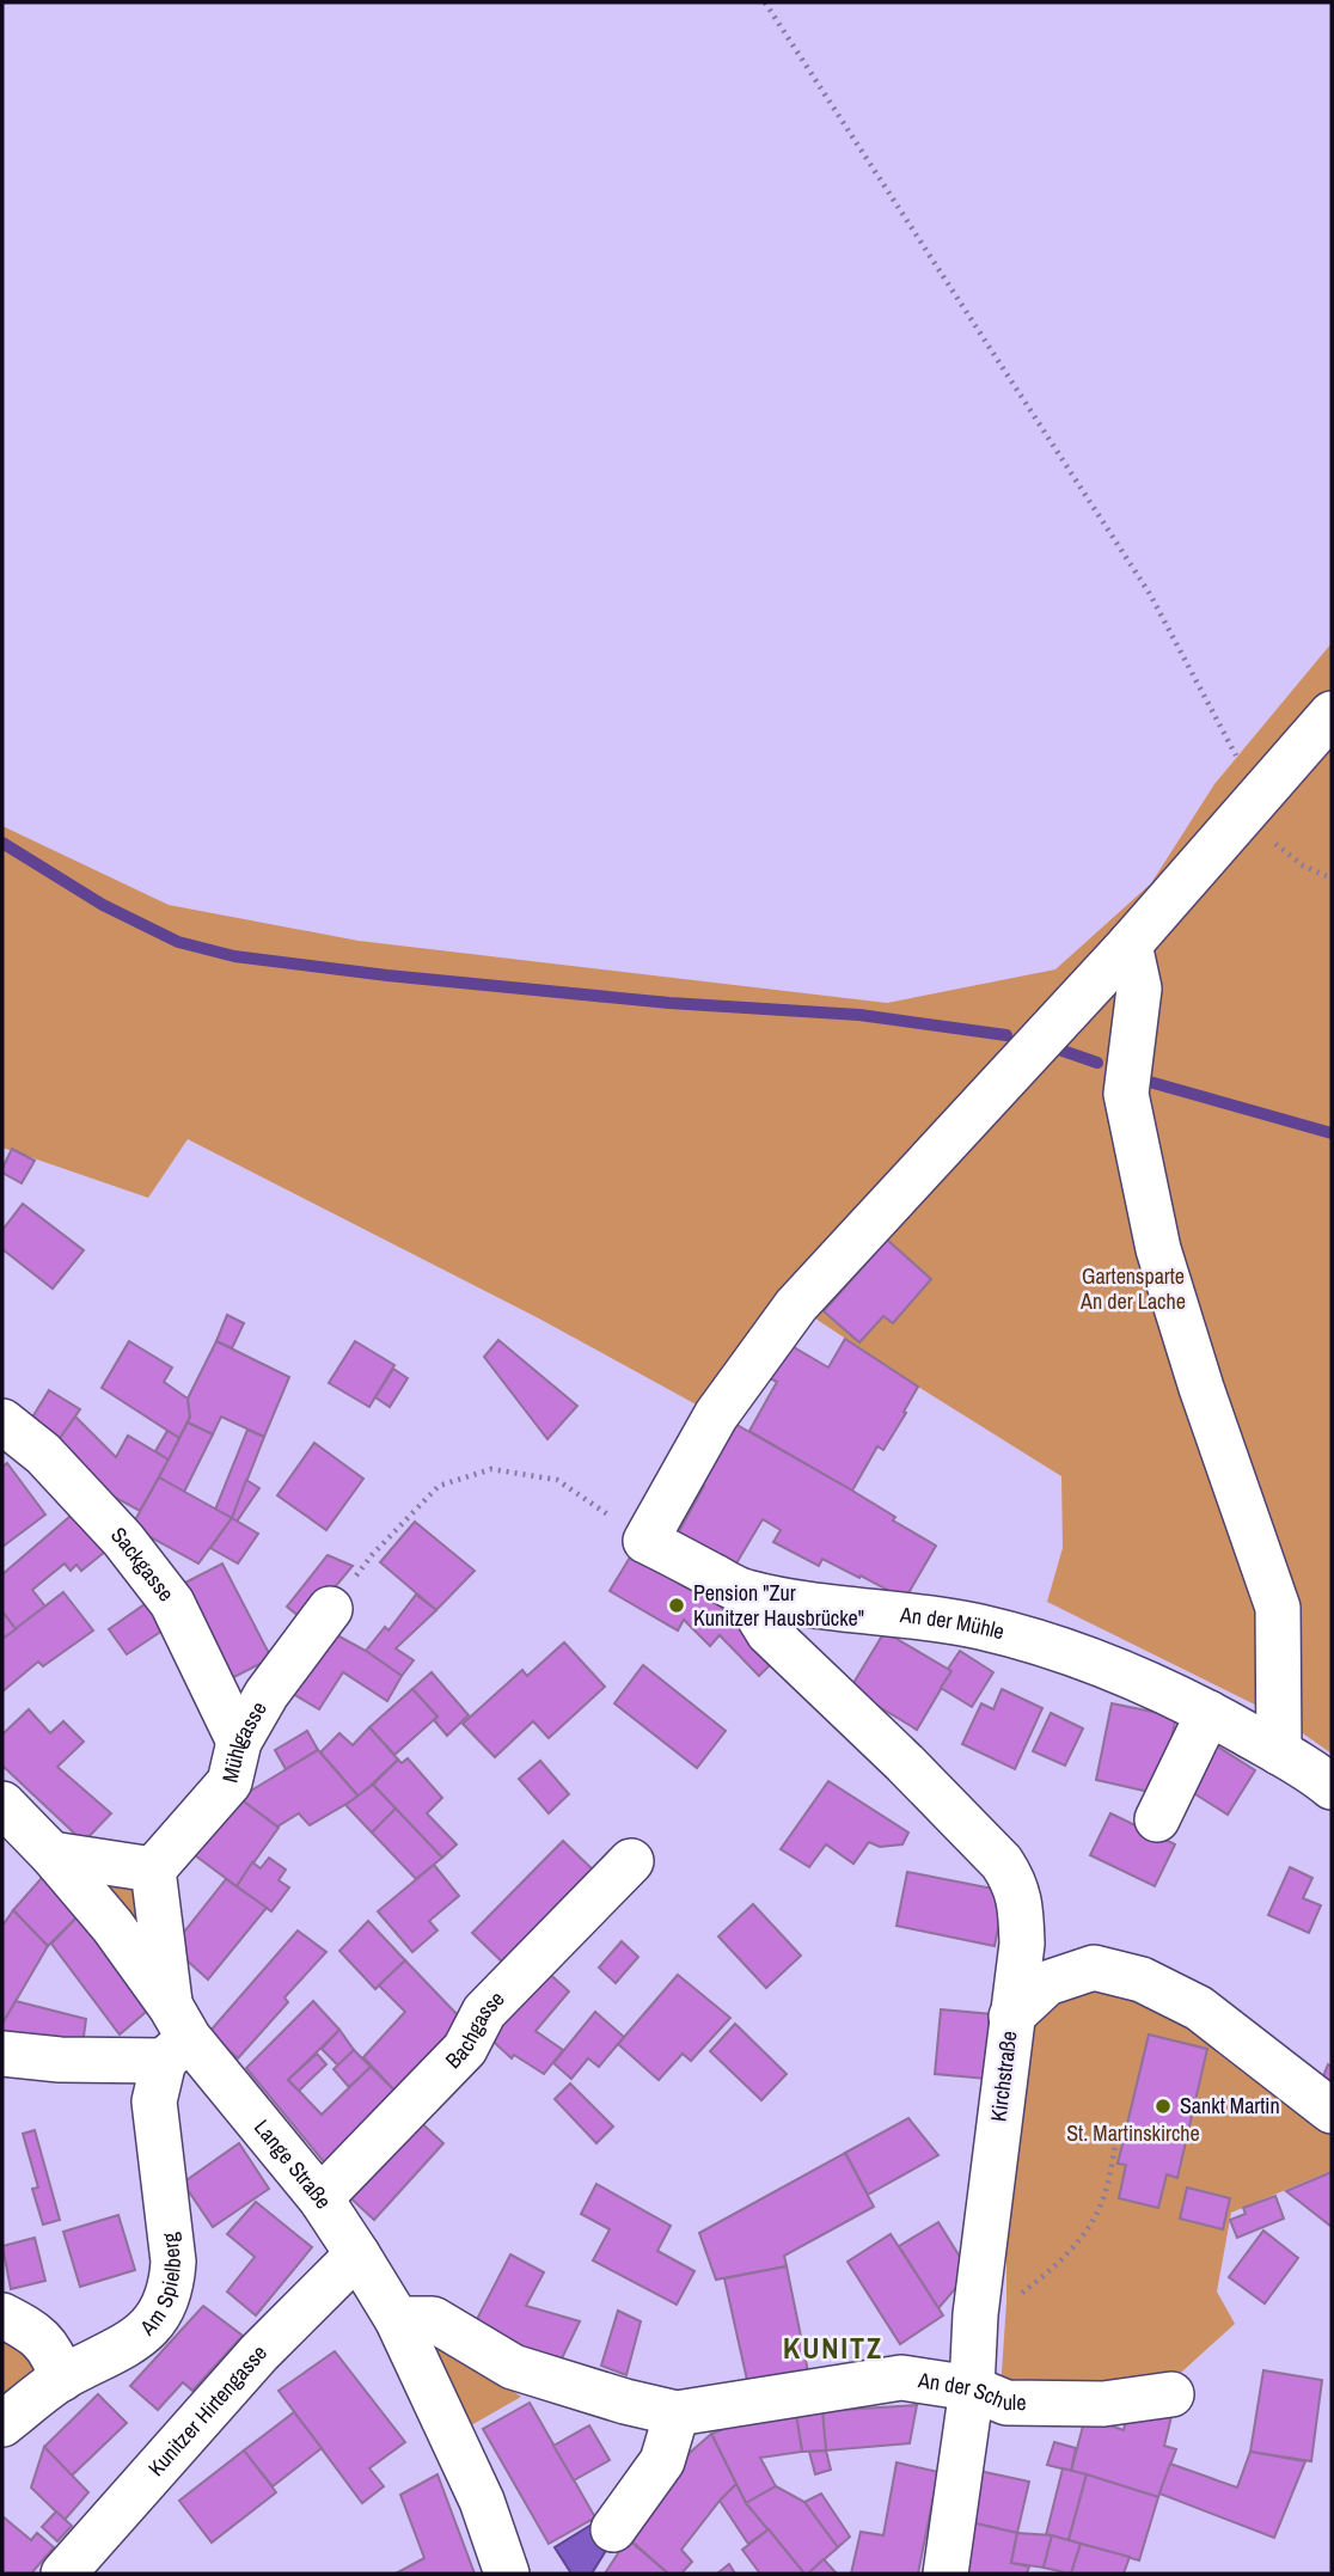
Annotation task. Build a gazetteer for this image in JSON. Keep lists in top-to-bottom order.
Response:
{
  "streets": {
    "street": [
      "Sackgasse",
      "An der Mühle",
      "Mühlgasse",
      "Bachgasse",
      "Kirchstraße",
      "Lange Straße",
      "Am Spielberg",
      "An der Schule",
      "Kunitzer Hirtengasse"
    ]
  },
  "crossings": [
    ["Sackgasse", "Mühlgasse"],
    ["Bachgasse", "Lange Straße"],
    ["Kirchstraße", "An der Schule"],
    ["Lange Straße", "Am Spielberg"],
    ["Lange Straße", "An der Schule"],
    ["Lange Straße", "Kunitzer Hirtengasse"]
  ],
  "districts": ["KUNITZ"],
  "parks": ["Gartensparte An der Lache", "St. Martinskirche"],
  "places": ["Pension \"Zur Kunitzer Hausbrücke\"", "Sankt Martin"]
}
